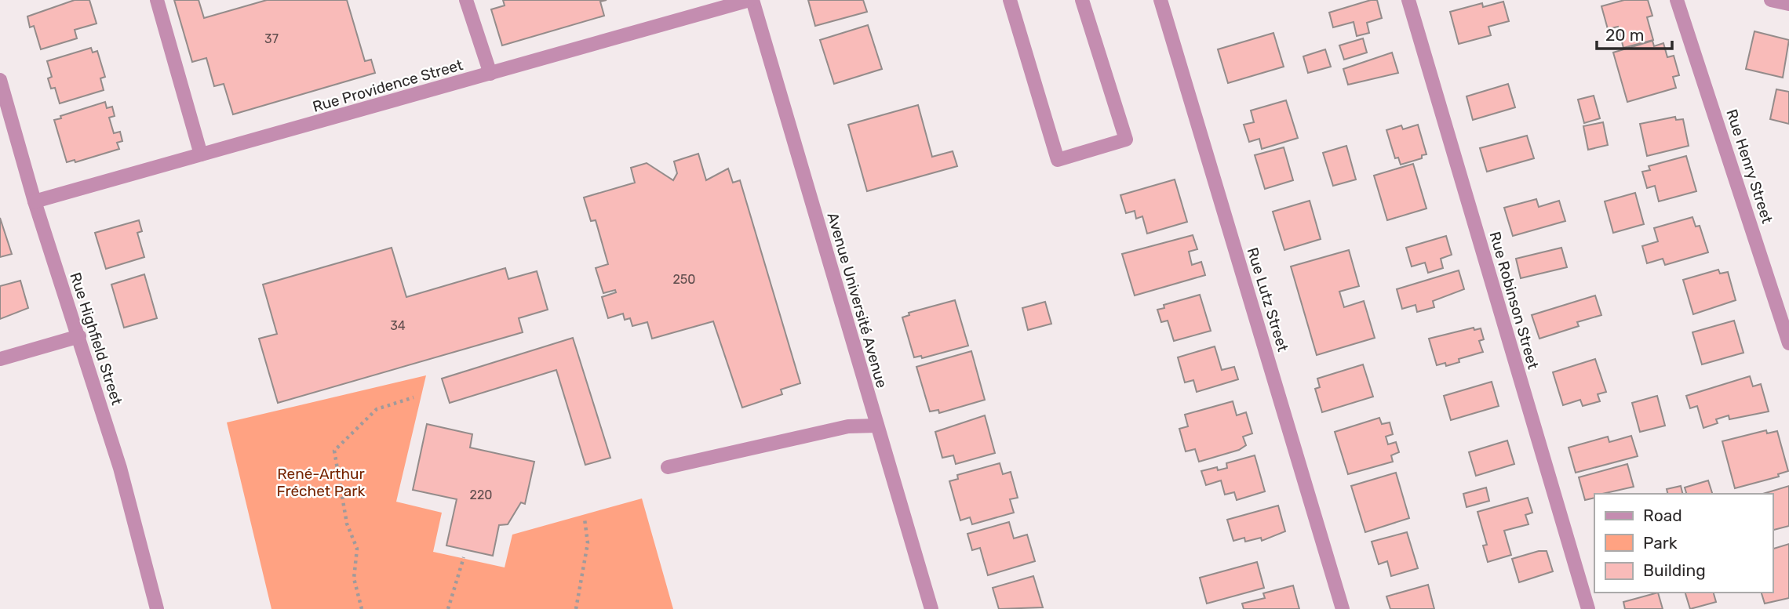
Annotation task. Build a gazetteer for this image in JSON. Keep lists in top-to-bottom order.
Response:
{
  "streets": {
    "street": [
      "Rue Providence Street",
      "Rue Henry Street",
      "Rue Lutz Street",
      "Avenue Université Avenue",
      "Rue Robinson Street",
      "Rue Highfield Street"
    ]
  },
  "crossings": [
    ["Rue Providence Street", "Avenue Université Avenue"],
    ["Rue Providence Street", "Rue Highfield Street"]
  ],
  "parks": ["René-Arthur Fréchet Park"],
  "house_numbers": [
    "37",
    "250",
    "34",
    "220"
  ],
  "legend": ["Road", "Park", "Building"],
  "scale_bar": "20 m"
}
